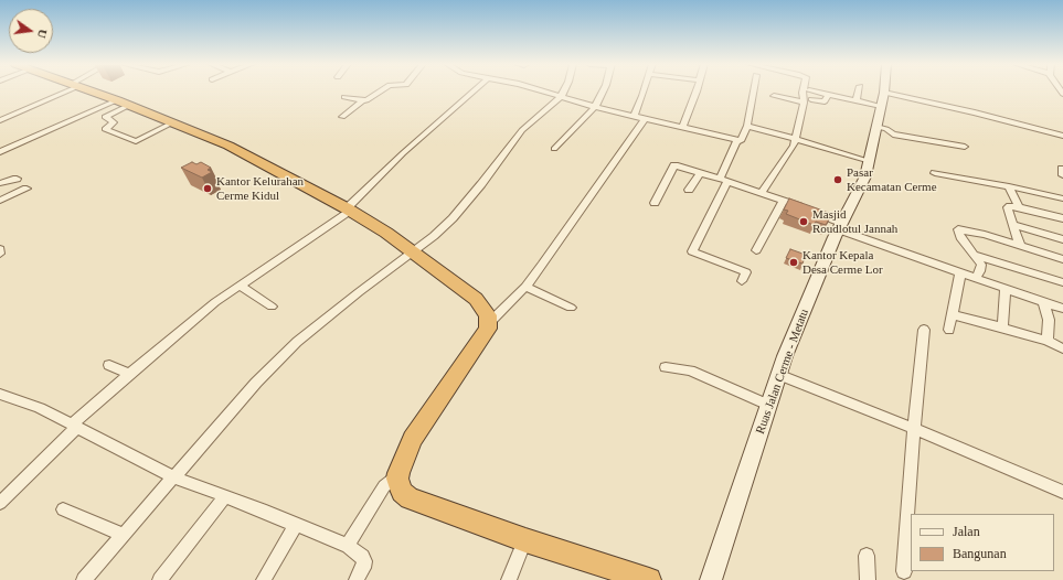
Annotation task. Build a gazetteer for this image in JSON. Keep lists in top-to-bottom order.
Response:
{
  "streets": {
    "main road": ["Ruas Jalan Cerme - Metatu"]
  },
  "places": [
    "Pasar Kecamatan Cerme",
    "Kantor Kelurahan Cerme Kidul",
    "Masjid Roudlotul Jannah",
    "Kantor Kepala Desa Cerme Lor"
  ],
  "legend": ["Jalan", "Bangunan"],
  "north": "right"
}
